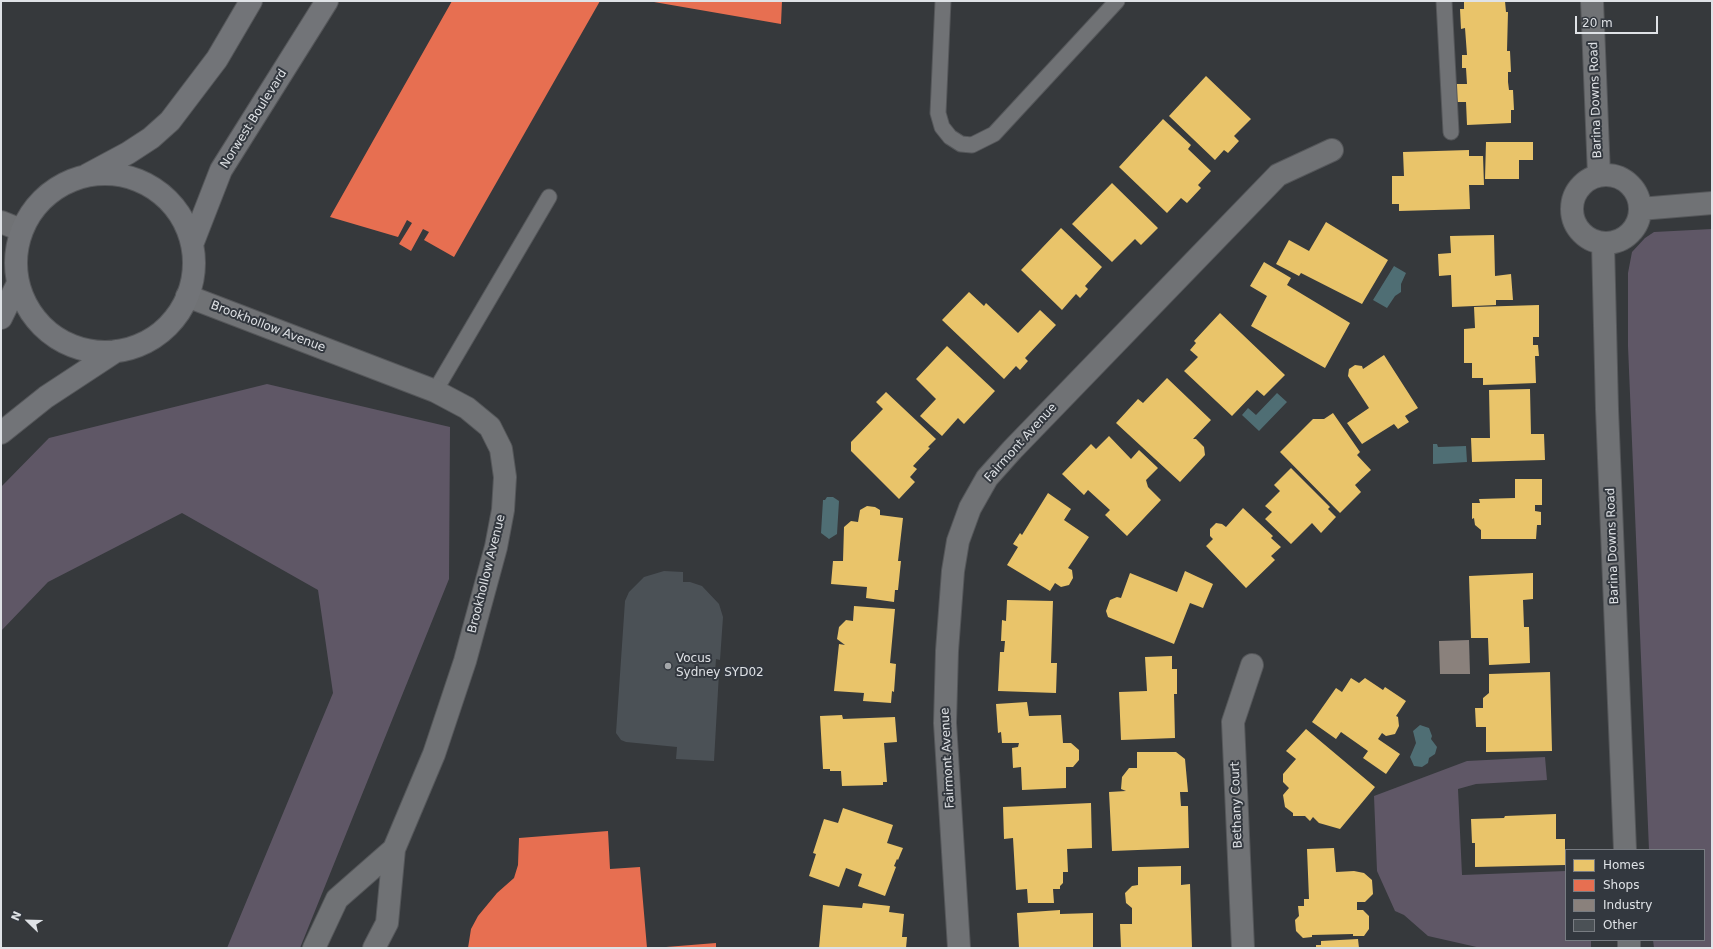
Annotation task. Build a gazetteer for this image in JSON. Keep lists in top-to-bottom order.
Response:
{
  "streets": {
    "main road": ["Norwest Boulevard"],
    "street": [
      "Barina Downs Road",
      "Brookhollow Avenue",
      "Fairmont Avenue",
      "Bethany Court"
    ]
  },
  "places": ["Vocus Sydney SYD02"],
  "legend": [
    "Homes",
    "Shops",
    "Industry",
    "Other"
  ],
  "scale_bar": "20 m",
  "north": "top left"
}
